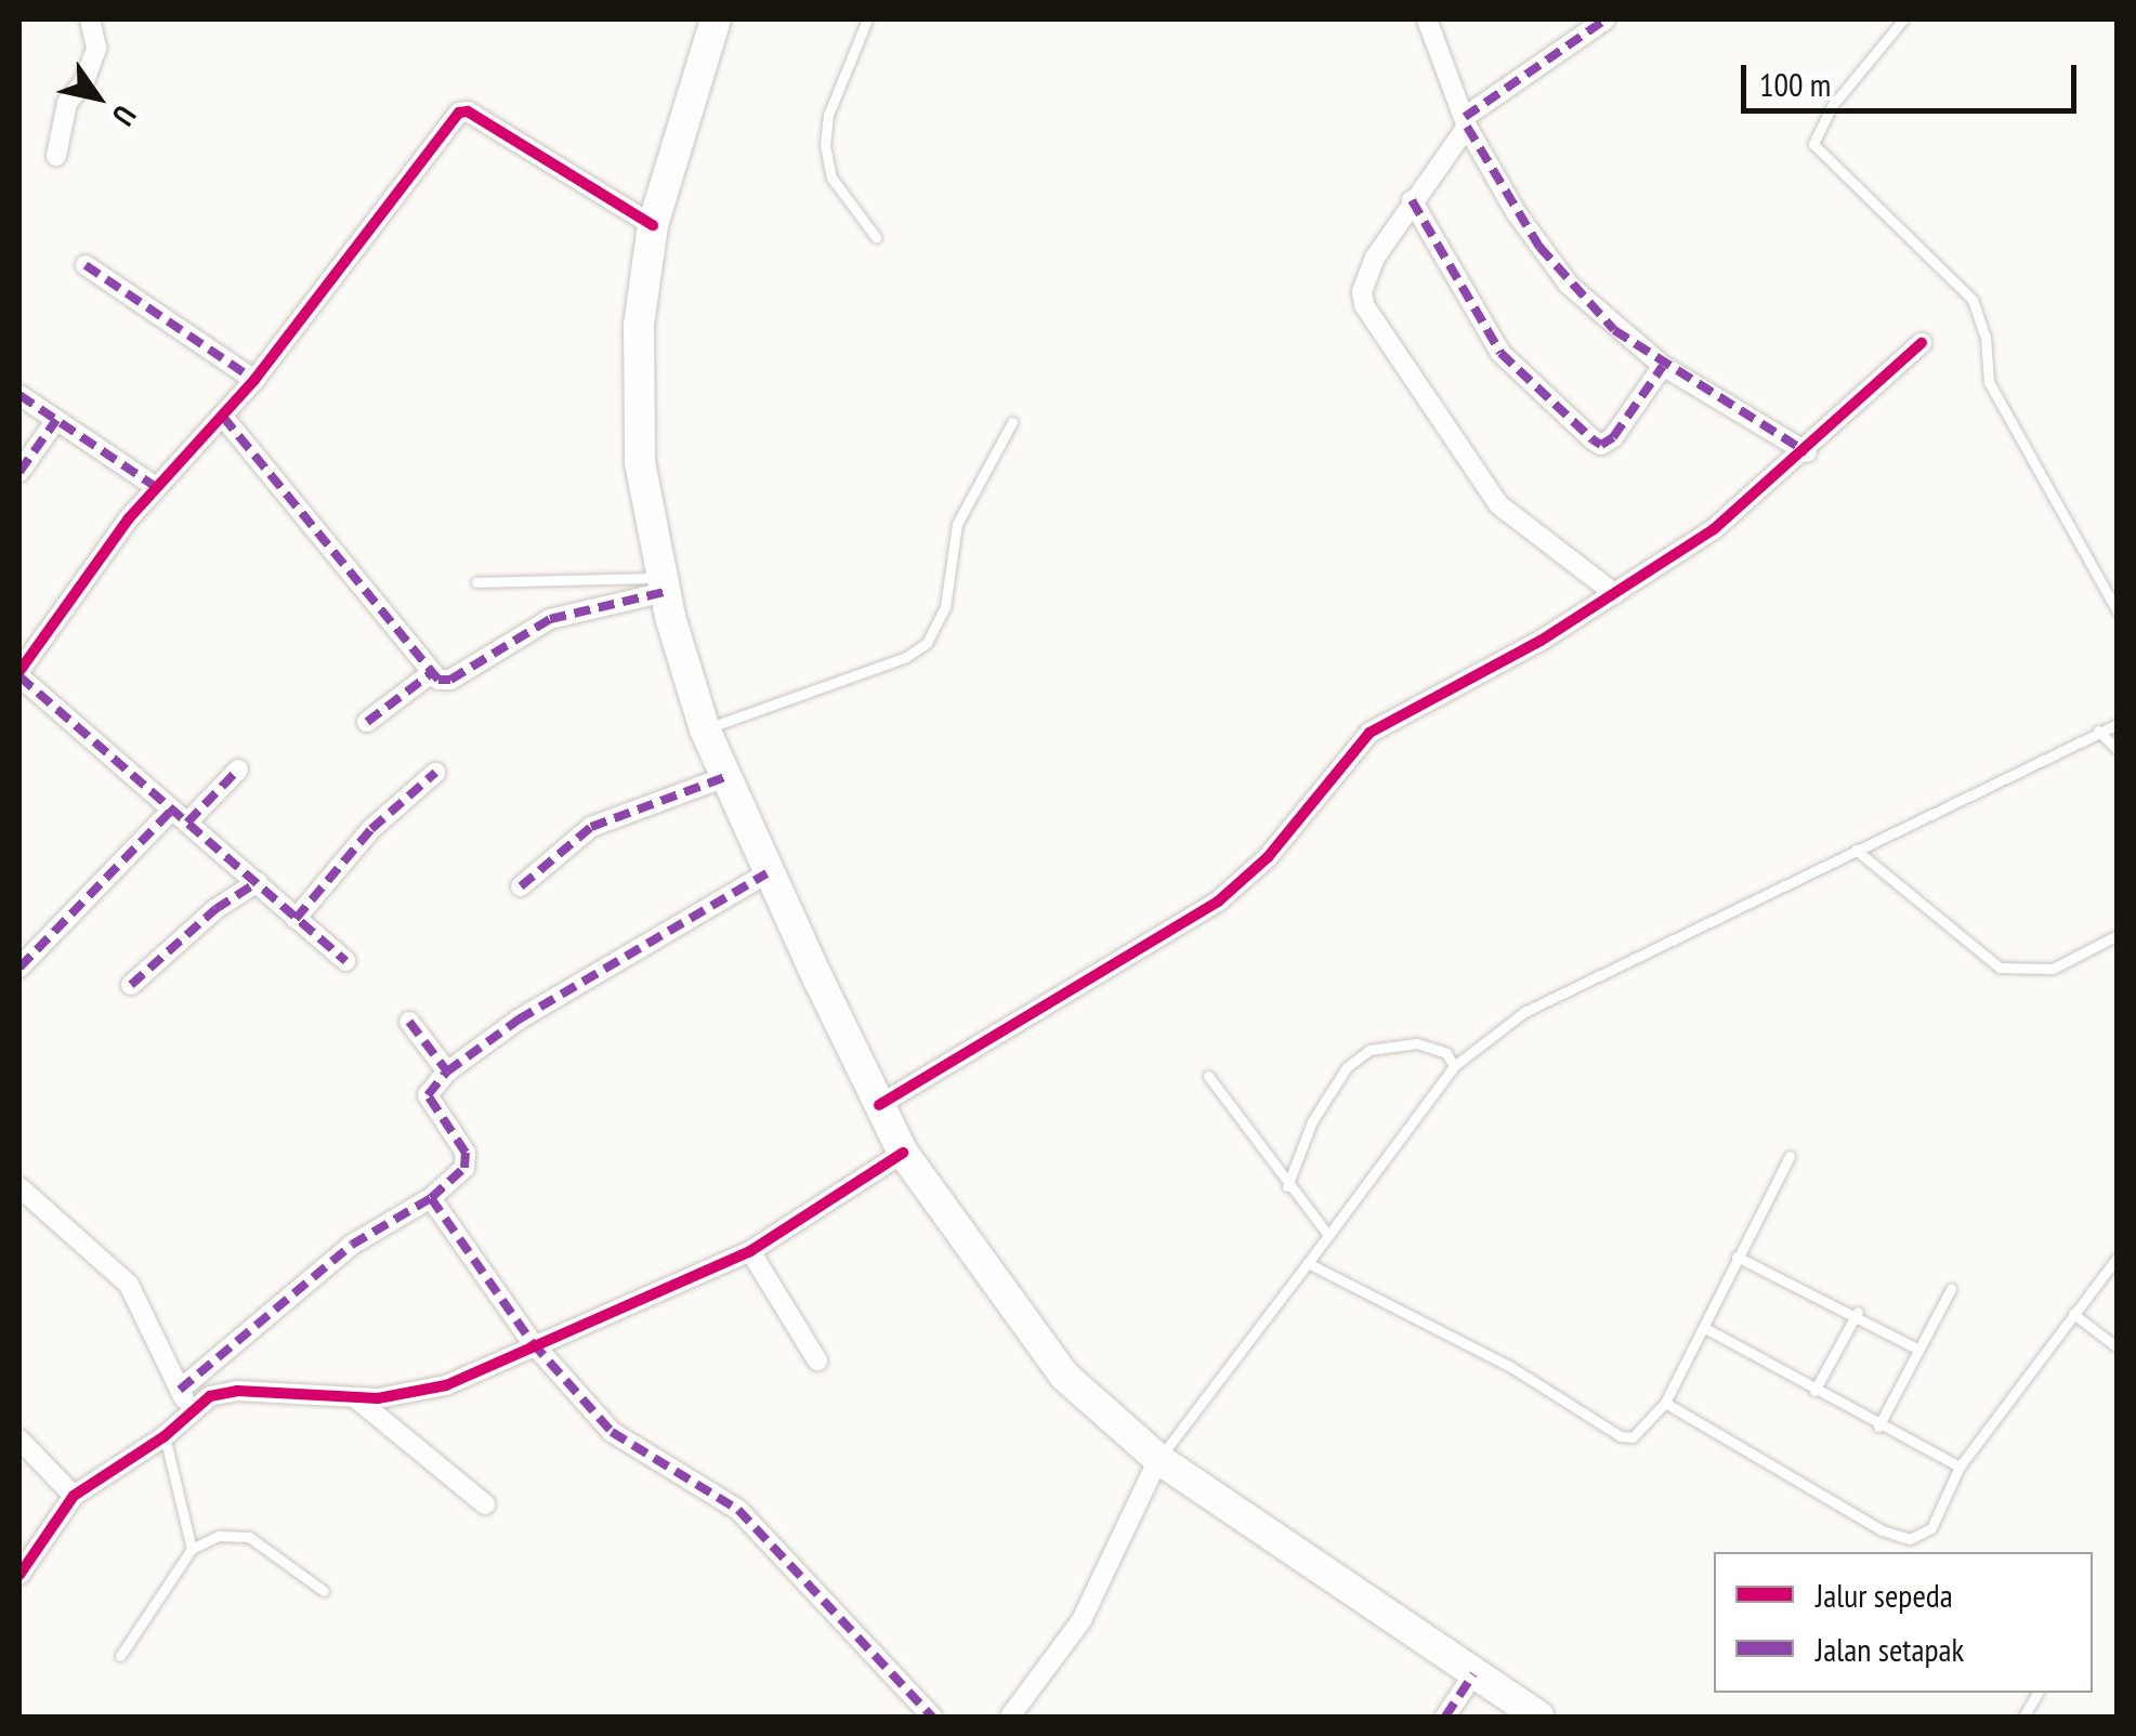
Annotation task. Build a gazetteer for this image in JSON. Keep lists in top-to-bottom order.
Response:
{
  "legend": ["Jalur sepeda", "Jalan setapak"],
  "scale_bar": "100 m",
  "north": "bottom right"
}
